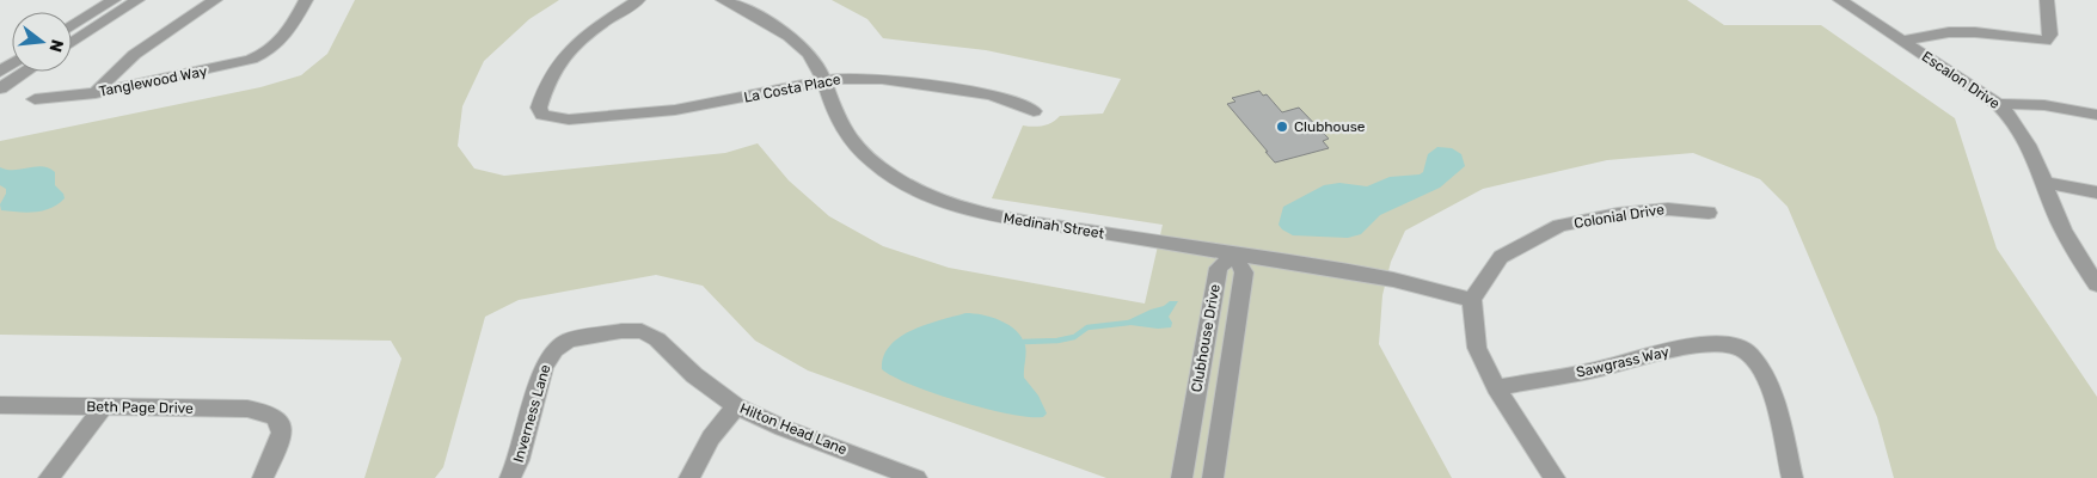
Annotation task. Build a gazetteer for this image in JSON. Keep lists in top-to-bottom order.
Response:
{
  "streets": {
    "street": [
      "Escalon Drive",
      "Tanglewood Way",
      "La Costa Place",
      "Colonial Drive",
      "Medinah Street",
      "Clubhouse Drive",
      "Sawgrass Way",
      "Beth Page Drive",
      "Inverness Lane",
      "Hilton Head Lane"
    ]
  },
  "crossings": [
    ["La Costa Place", "Medinah Street"],
    ["Colonial Drive", "Medinah Street"],
    ["Medinah Street", "Clubhouse Drive"],
    ["Inverness Lane", "Hilton Head Lane"]
  ],
  "places": ["Clubhouse"],
  "north": "right"
}
